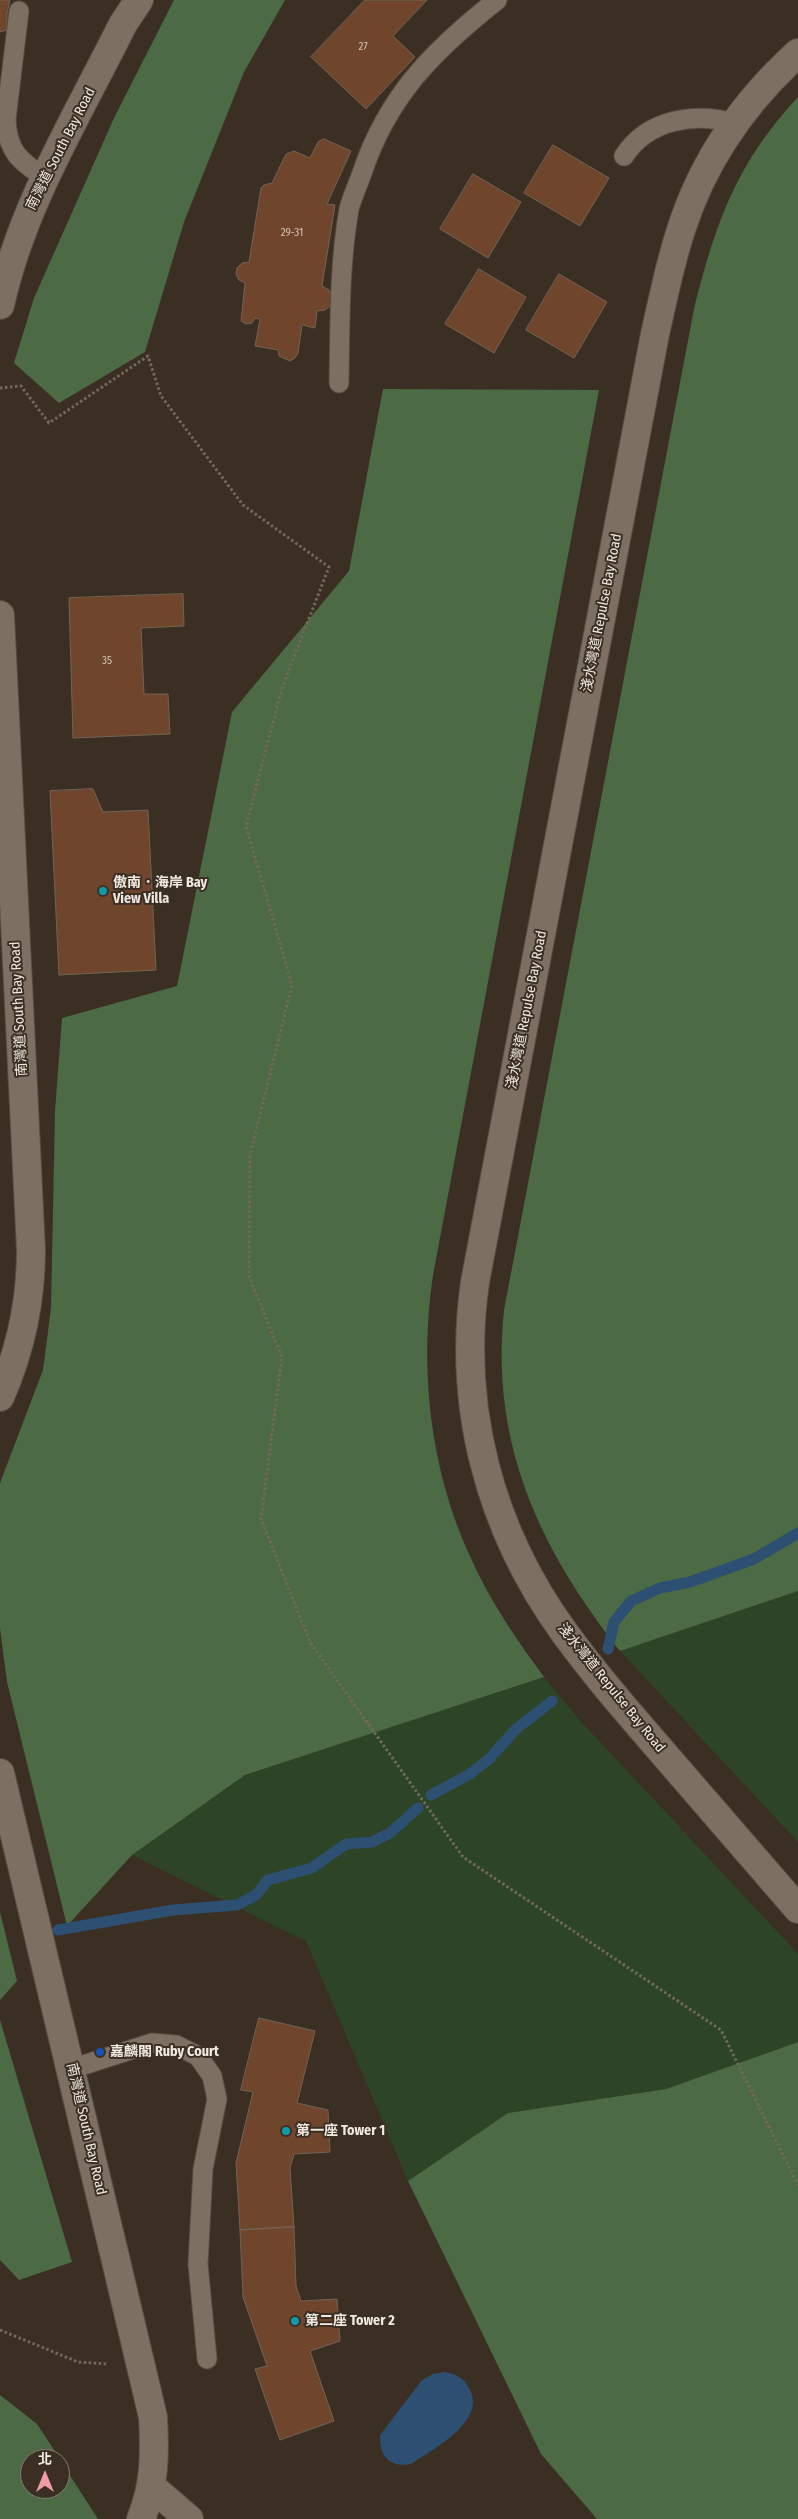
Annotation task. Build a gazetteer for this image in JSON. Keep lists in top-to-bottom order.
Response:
{
  "streets": {
    "main road": ["南灣道 South Bay Road", "淺水灣道 Repulse Bay Road"]
  },
  "places": [
    "傲南．海岸 Bay View Villa",
    "嘉麟閣 Ruby Court",
    "第一座 Tower 1",
    "第二座 Tower 2"
  ],
  "house_numbers": ["27", "29-31", "35"],
  "north": "top"
}
